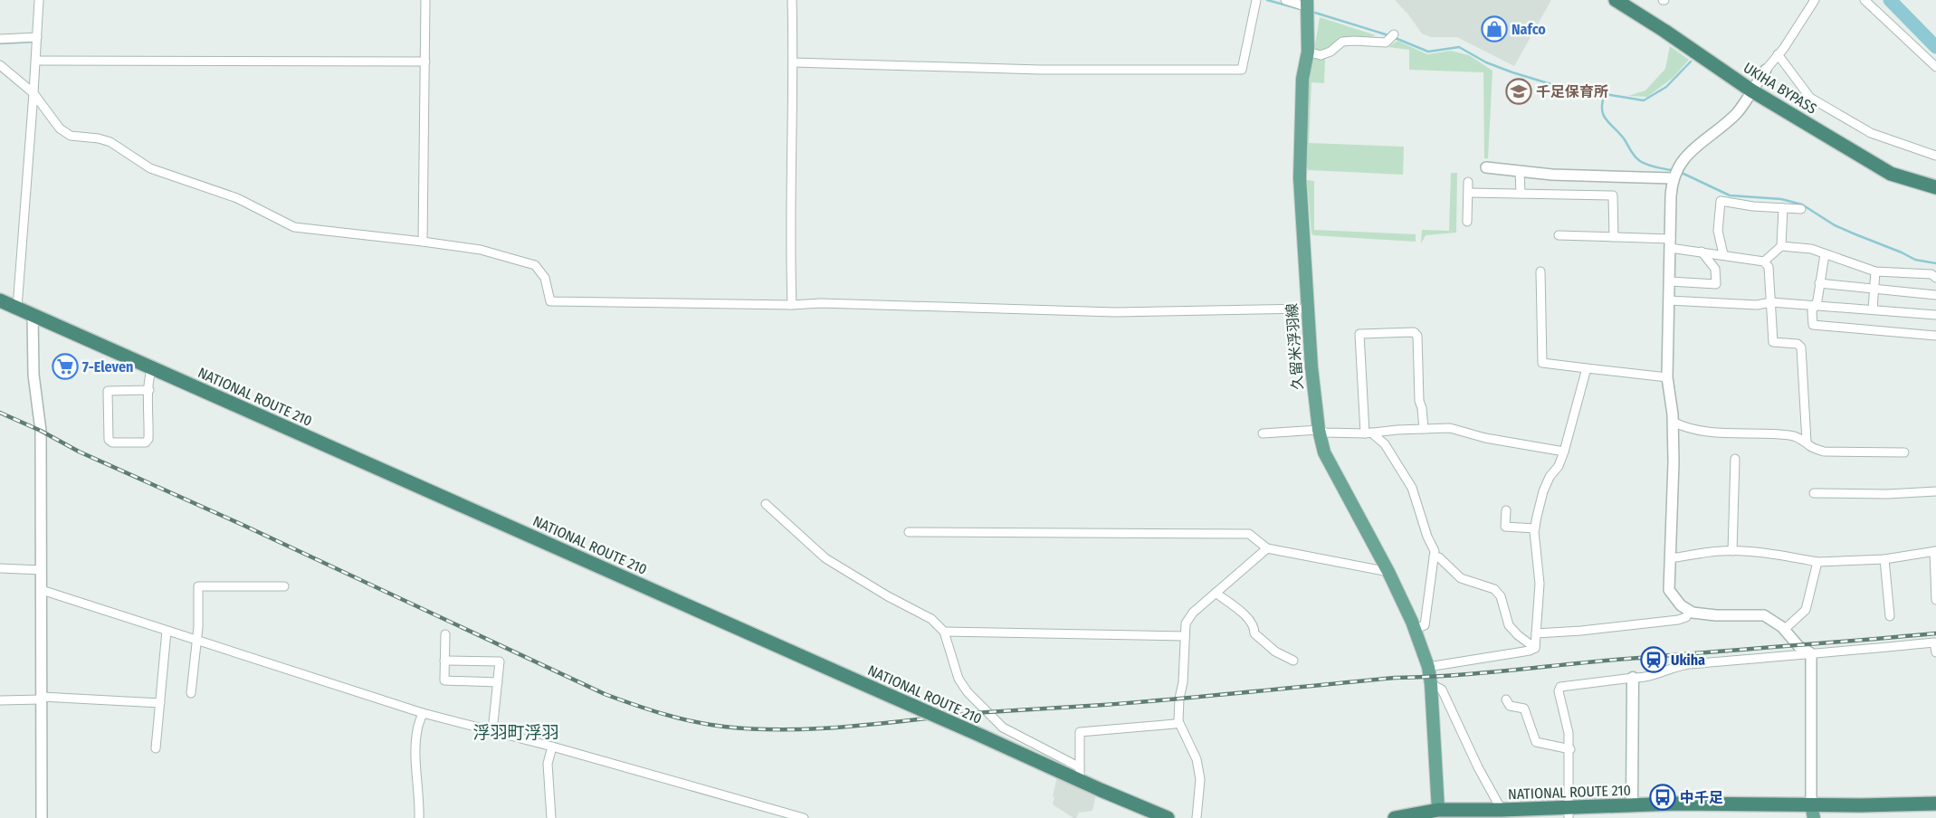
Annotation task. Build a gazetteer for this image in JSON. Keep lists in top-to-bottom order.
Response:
{
  "streets": {
    "highway": ["UKIHA BYPASS", "NATIONAL ROUTE 210"],
    "main road": ["久留米浮羽線"]
  },
  "crossings": [
    ["久留米浮羽線", "NATIONAL ROUTE 210"]
  ],
  "districts": ["浮羽町浮羽"],
  "places": {
    "shop": ["Nafco"],
    "school or university": ["千足保育所"],
    "supermarket": ["7-Eleven"],
    "station": ["Ukiha"],
    "bus stop": ["中千足"]
  }
}
